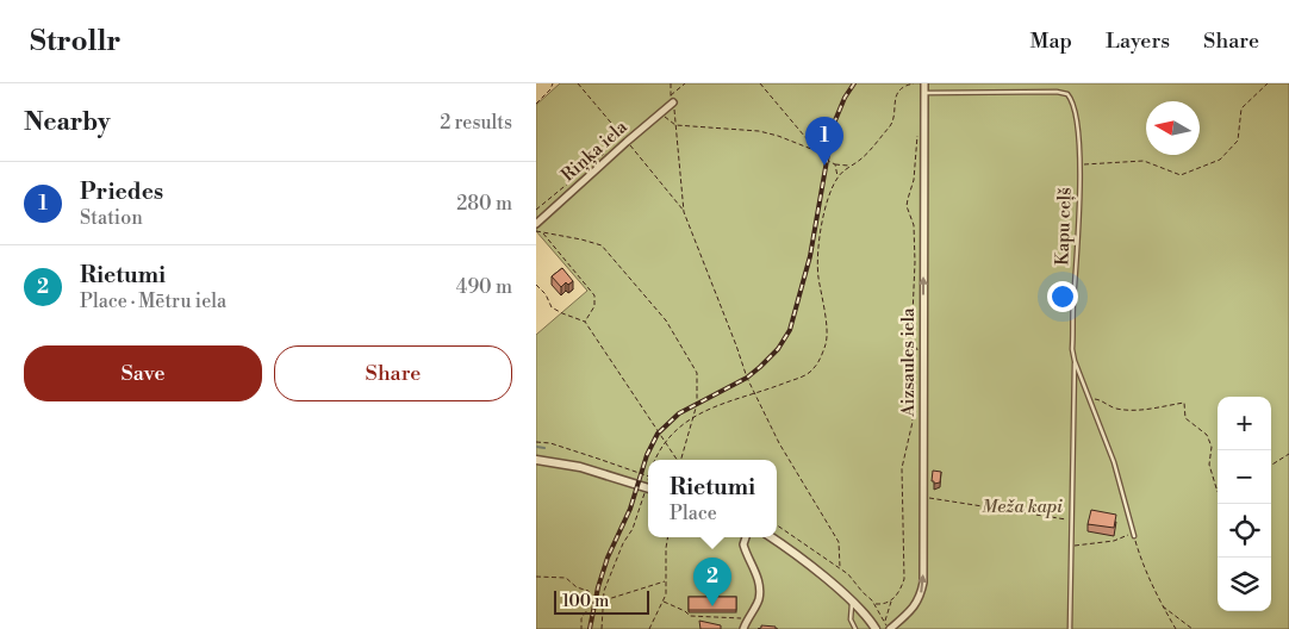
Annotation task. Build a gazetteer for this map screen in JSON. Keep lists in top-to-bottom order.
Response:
{
  "streets": {
    "street": ["Riņķa iela", "Aizsaules iela"],
    "lane": ["Kapu ceļš"]
  },
  "crossings": [
    ["Kapu ceļš", "Aizsaules iela"]
  ],
  "one_way": ["Aizsaules iela"],
  "parks": ["Meža kapi"],
  "scale_bar": "100 m",
  "north": "left",
  "page": {
    "header": "Strollr",
    "nav": ["Map", "Layers", "Share"],
    "heading": ["Nearby", "2 results"],
    "pins": ["1", "2"],
    "list": [
      {
        "mark": "1",
        "name": "Priedes",
        "note": "Station",
        "value": "280 m"
      },
      {
        "mark": "2",
        "name": "Rietumi",
        "note": "Place · Mētru iela",
        "value": "490 m"
      }
    ],
    "buttons": ["Save", "Share"],
    "map_buttons": ["+", "−"],
    "popup": ["Rietumi", "Place"],
    "scale": "100 m"
  }
}
